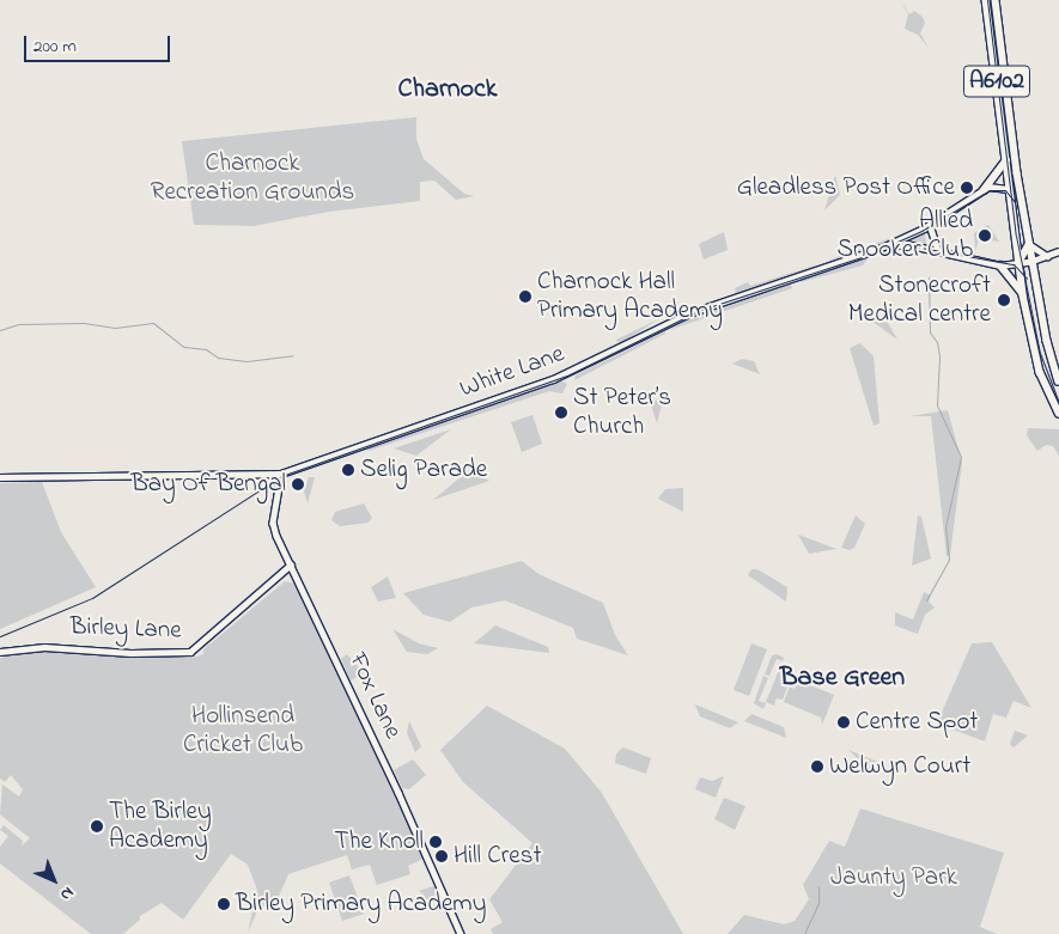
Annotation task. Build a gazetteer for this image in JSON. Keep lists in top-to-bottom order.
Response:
{
  "streets": {
    "highway": ["A6102"],
    "main road": ["White Lane", "Birley Lane", "Fox Lane"]
  },
  "crossings": [
    ["White Lane", "Fox Lane"],
    ["Birley Lane", "Fox Lane"]
  ],
  "districts": ["Charnock", "Base Green"],
  "parks": ["Charnock Recreation Grounds", "Hollinsend Cricket Club", "Jaunty Park"],
  "places": [
    "Gleadless Post Office",
    "Allied Snooker Club",
    "Charnock Hall Primary Academy",
    "Stonecroft Medical centre",
    "St Peter’s Church",
    "Selig Parade",
    "Bay Of Bengal",
    "Centre Spot",
    "Welwyn Court",
    "The Birley Academy",
    "The Knoll",
    "Hill Crest",
    "Birley Primary Academy"
  ],
  "scale_bar": "200 m",
  "north": "bottom right"
}
